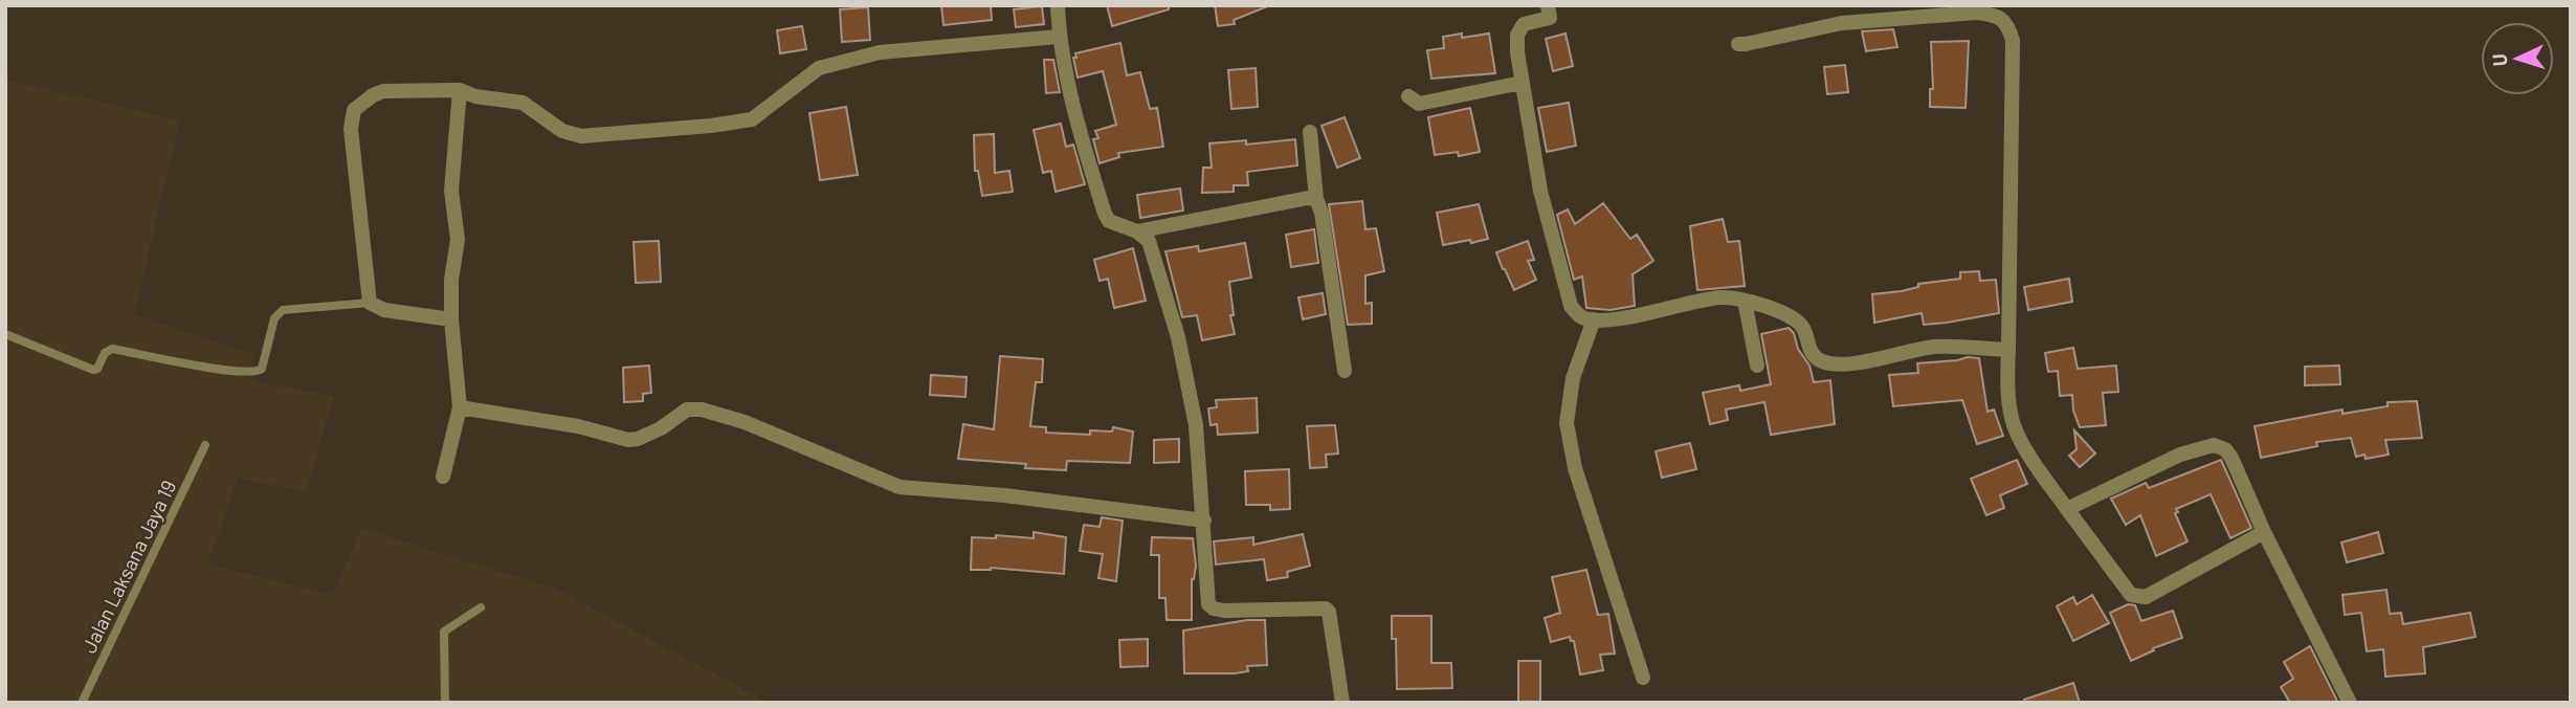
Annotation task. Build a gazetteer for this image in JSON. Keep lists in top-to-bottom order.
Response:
{
  "streets": {
    "lane": ["Jalan Laksana Jaya 19"]
  },
  "north": "left"
}
